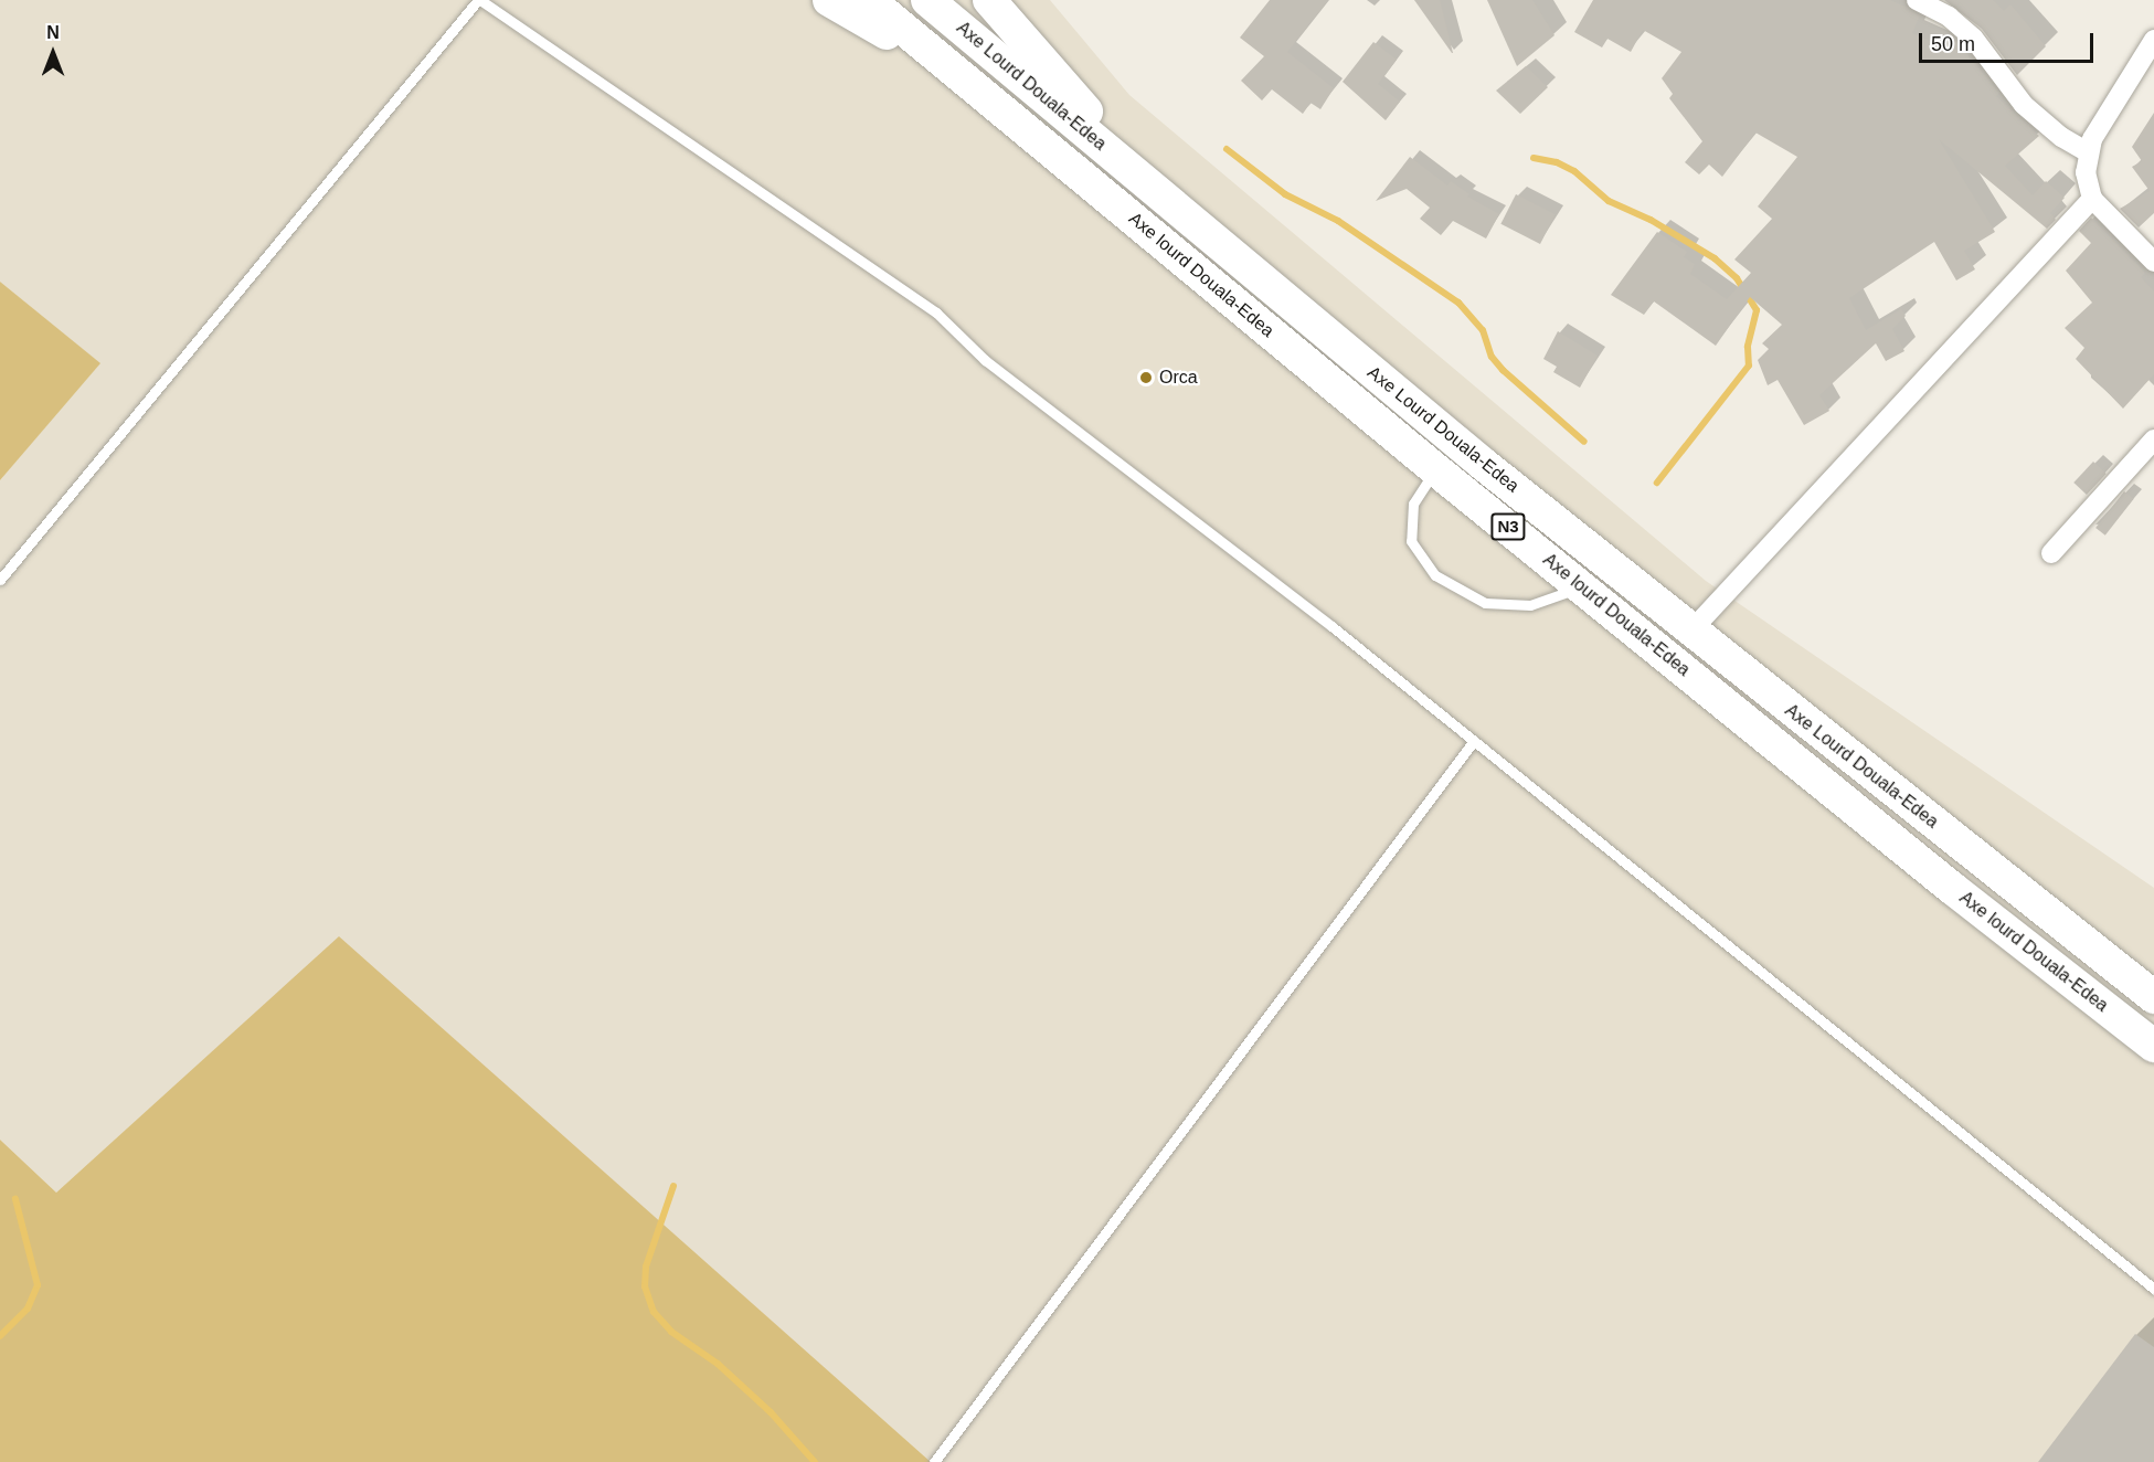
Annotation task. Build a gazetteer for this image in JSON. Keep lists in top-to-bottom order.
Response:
{
  "streets": {
    "highway": ["Axe Lourd Douala-Edea", "Axe lourd Douala-Edea", "N3"]
  },
  "places": ["Orca"],
  "scale_bar": "50 m",
  "north": "top"
}
